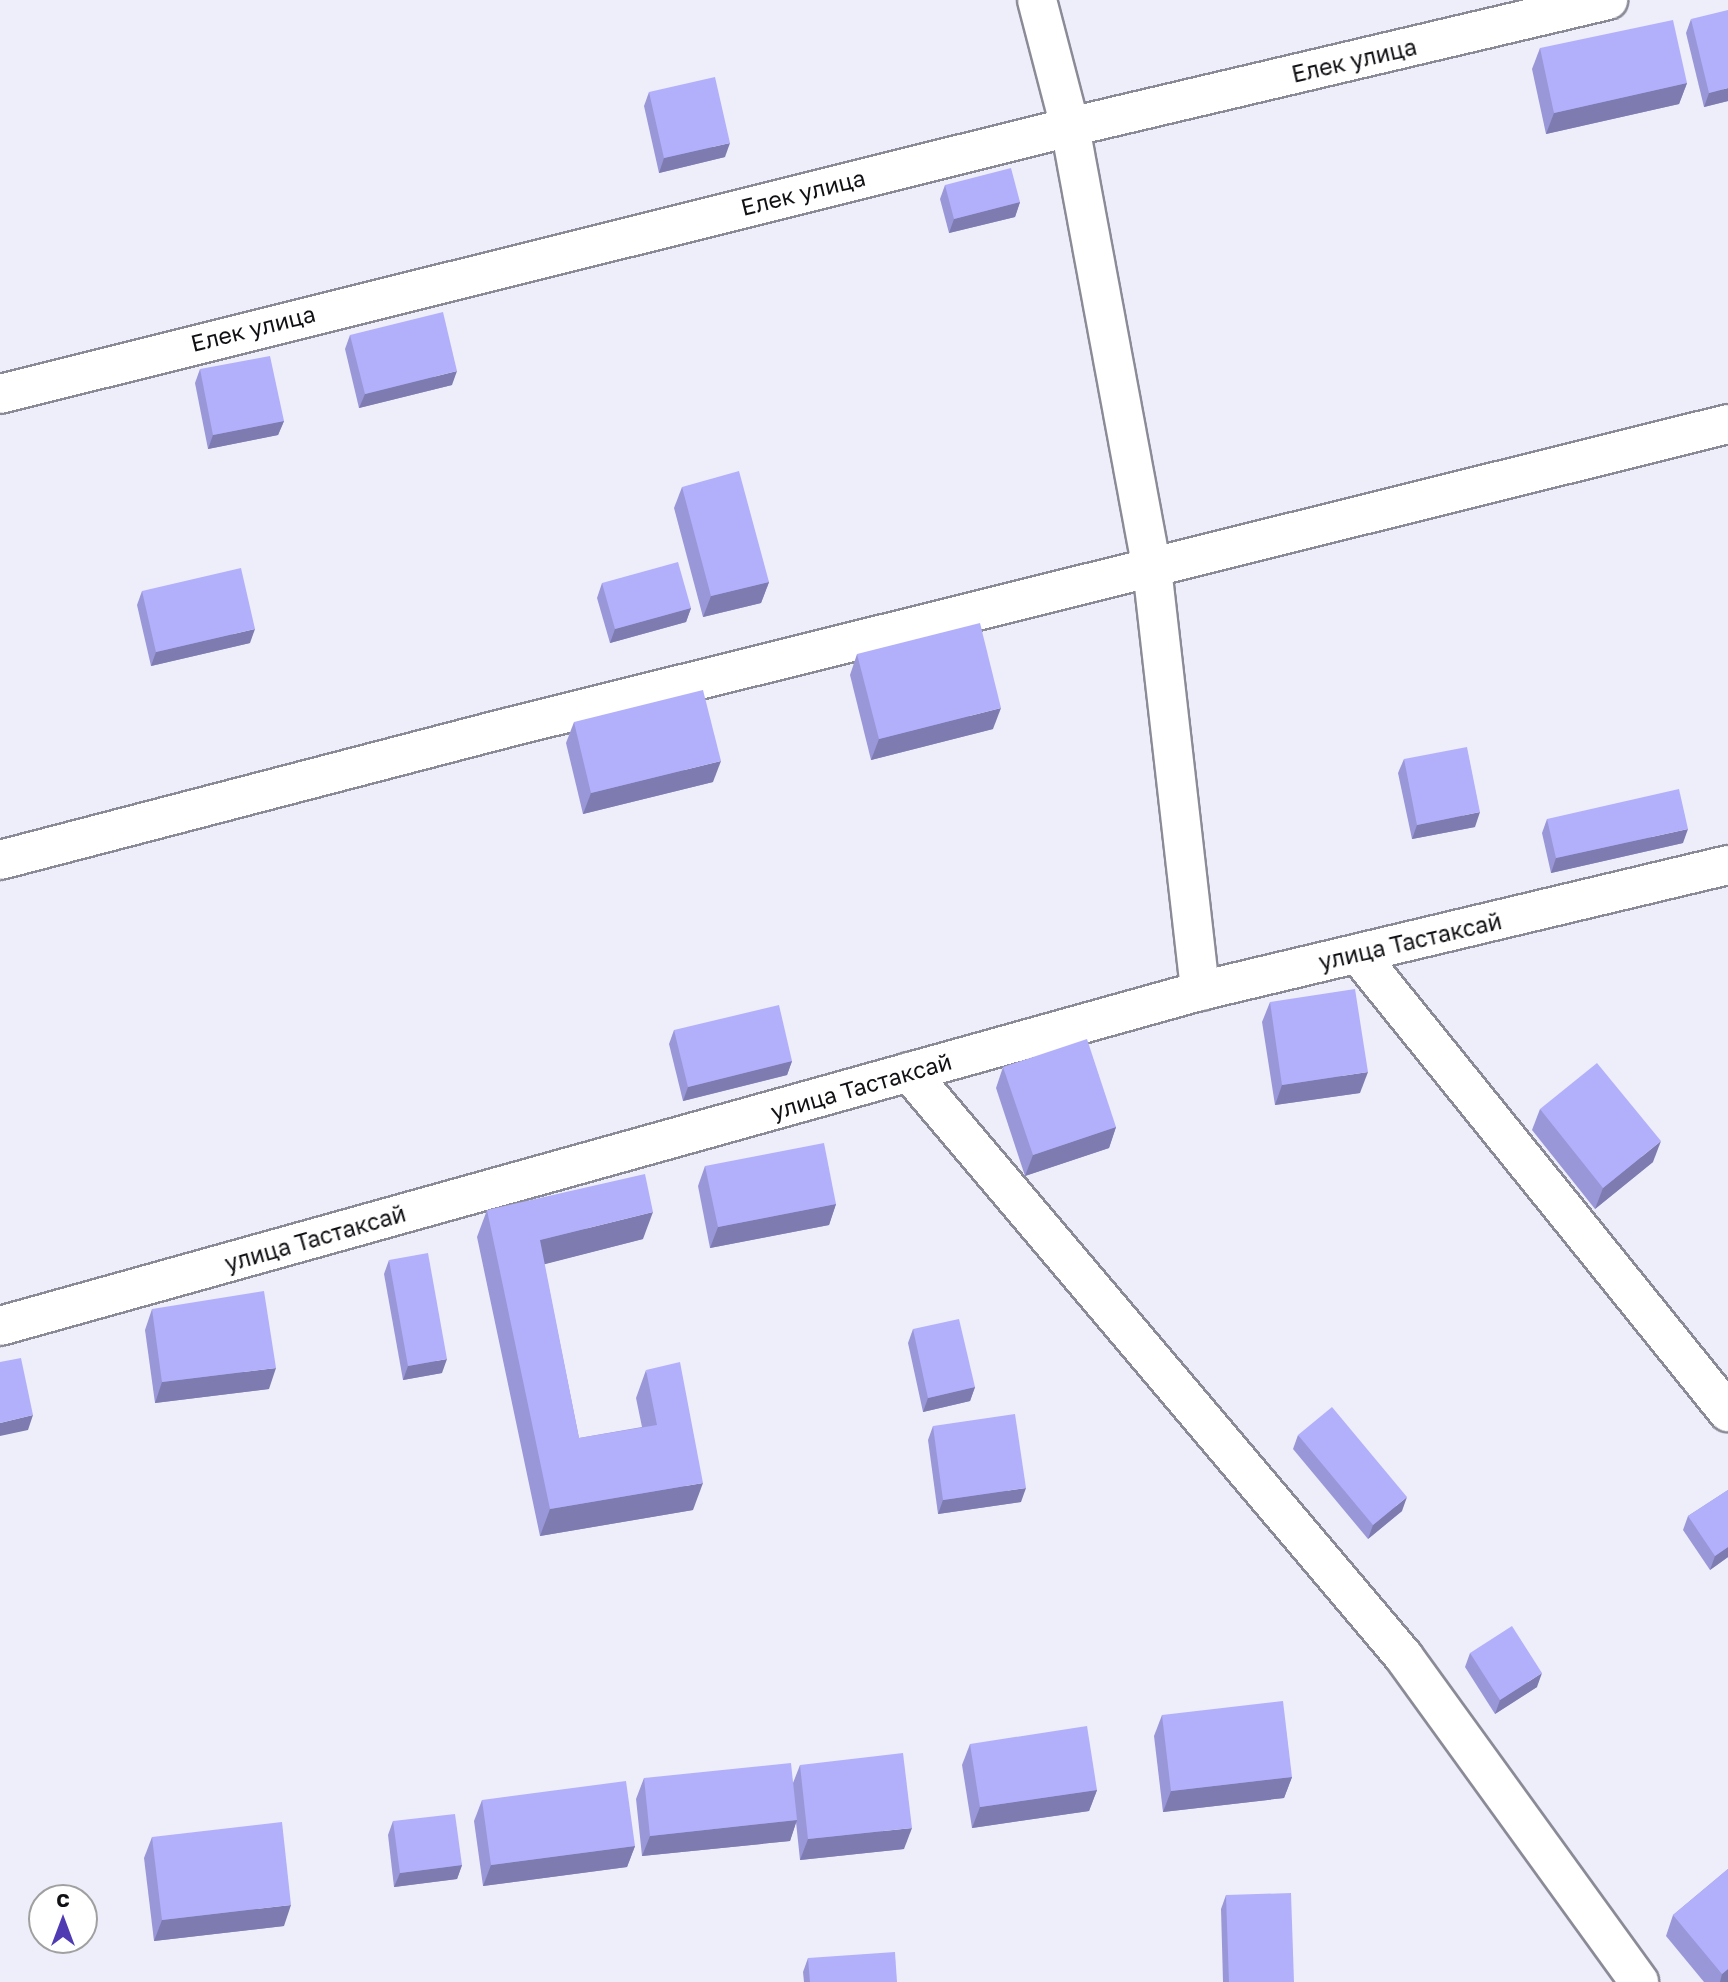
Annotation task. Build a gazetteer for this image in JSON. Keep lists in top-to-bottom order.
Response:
{
  "streets": {
    "street": ["Елек улица", "улица Тастаксай"]
  },
  "north": "top"
}
